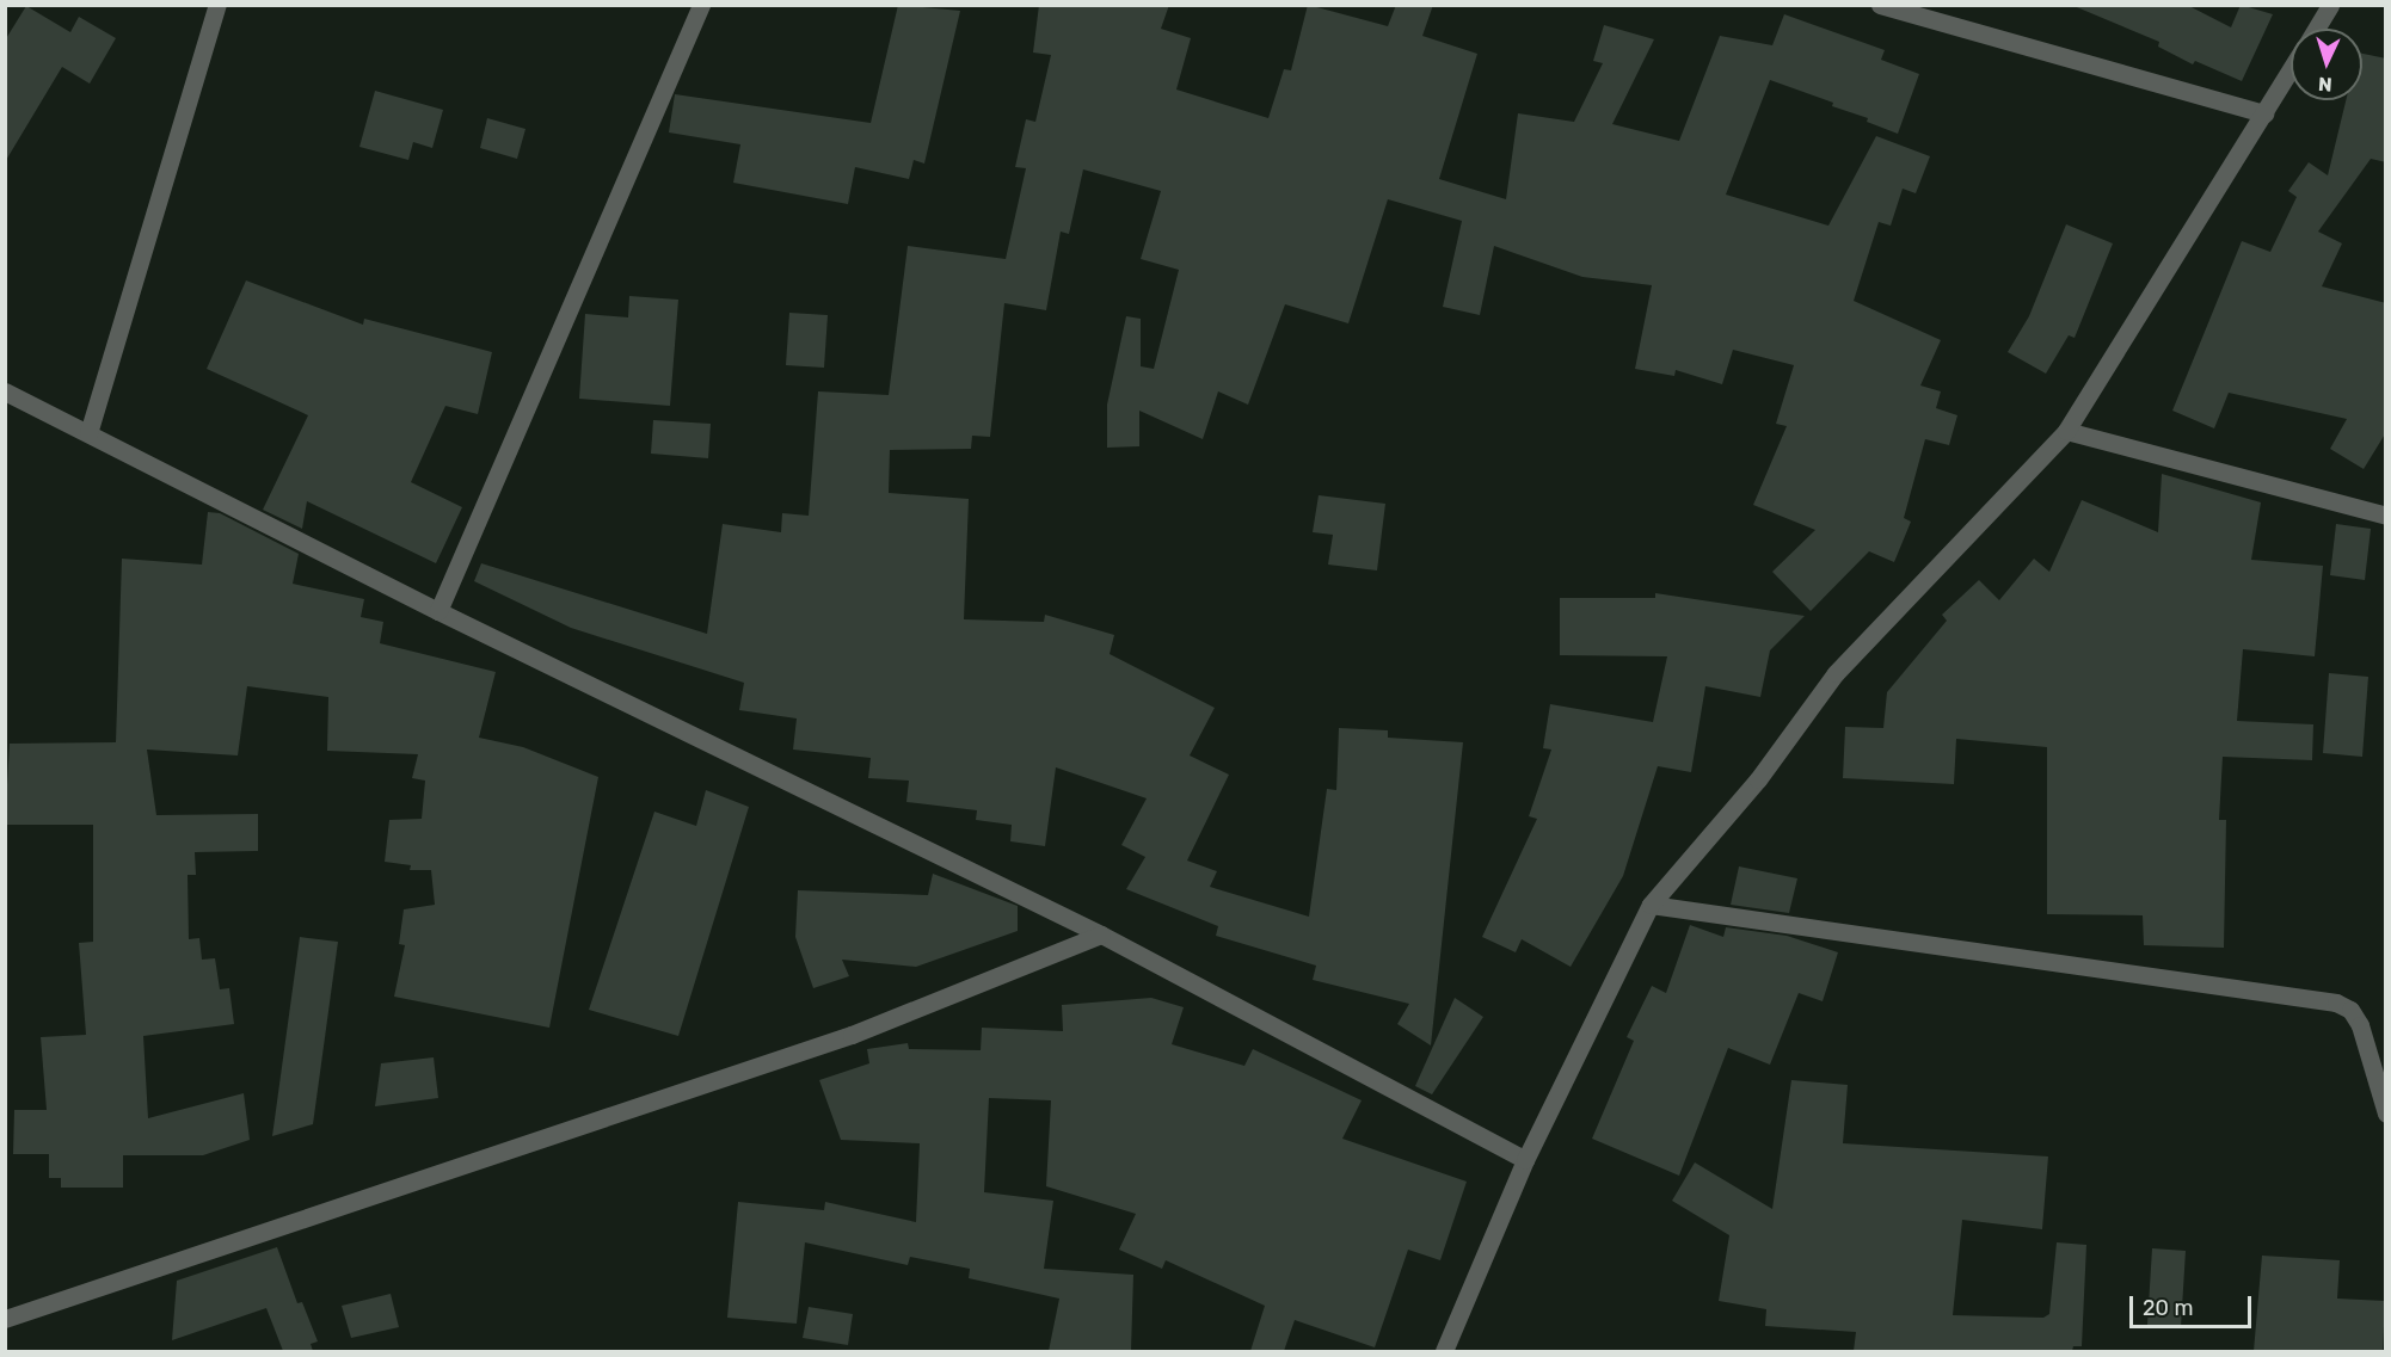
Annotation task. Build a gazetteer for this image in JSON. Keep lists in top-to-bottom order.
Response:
{
  "scale_bar": "20 m",
  "north": "bottom"
}
